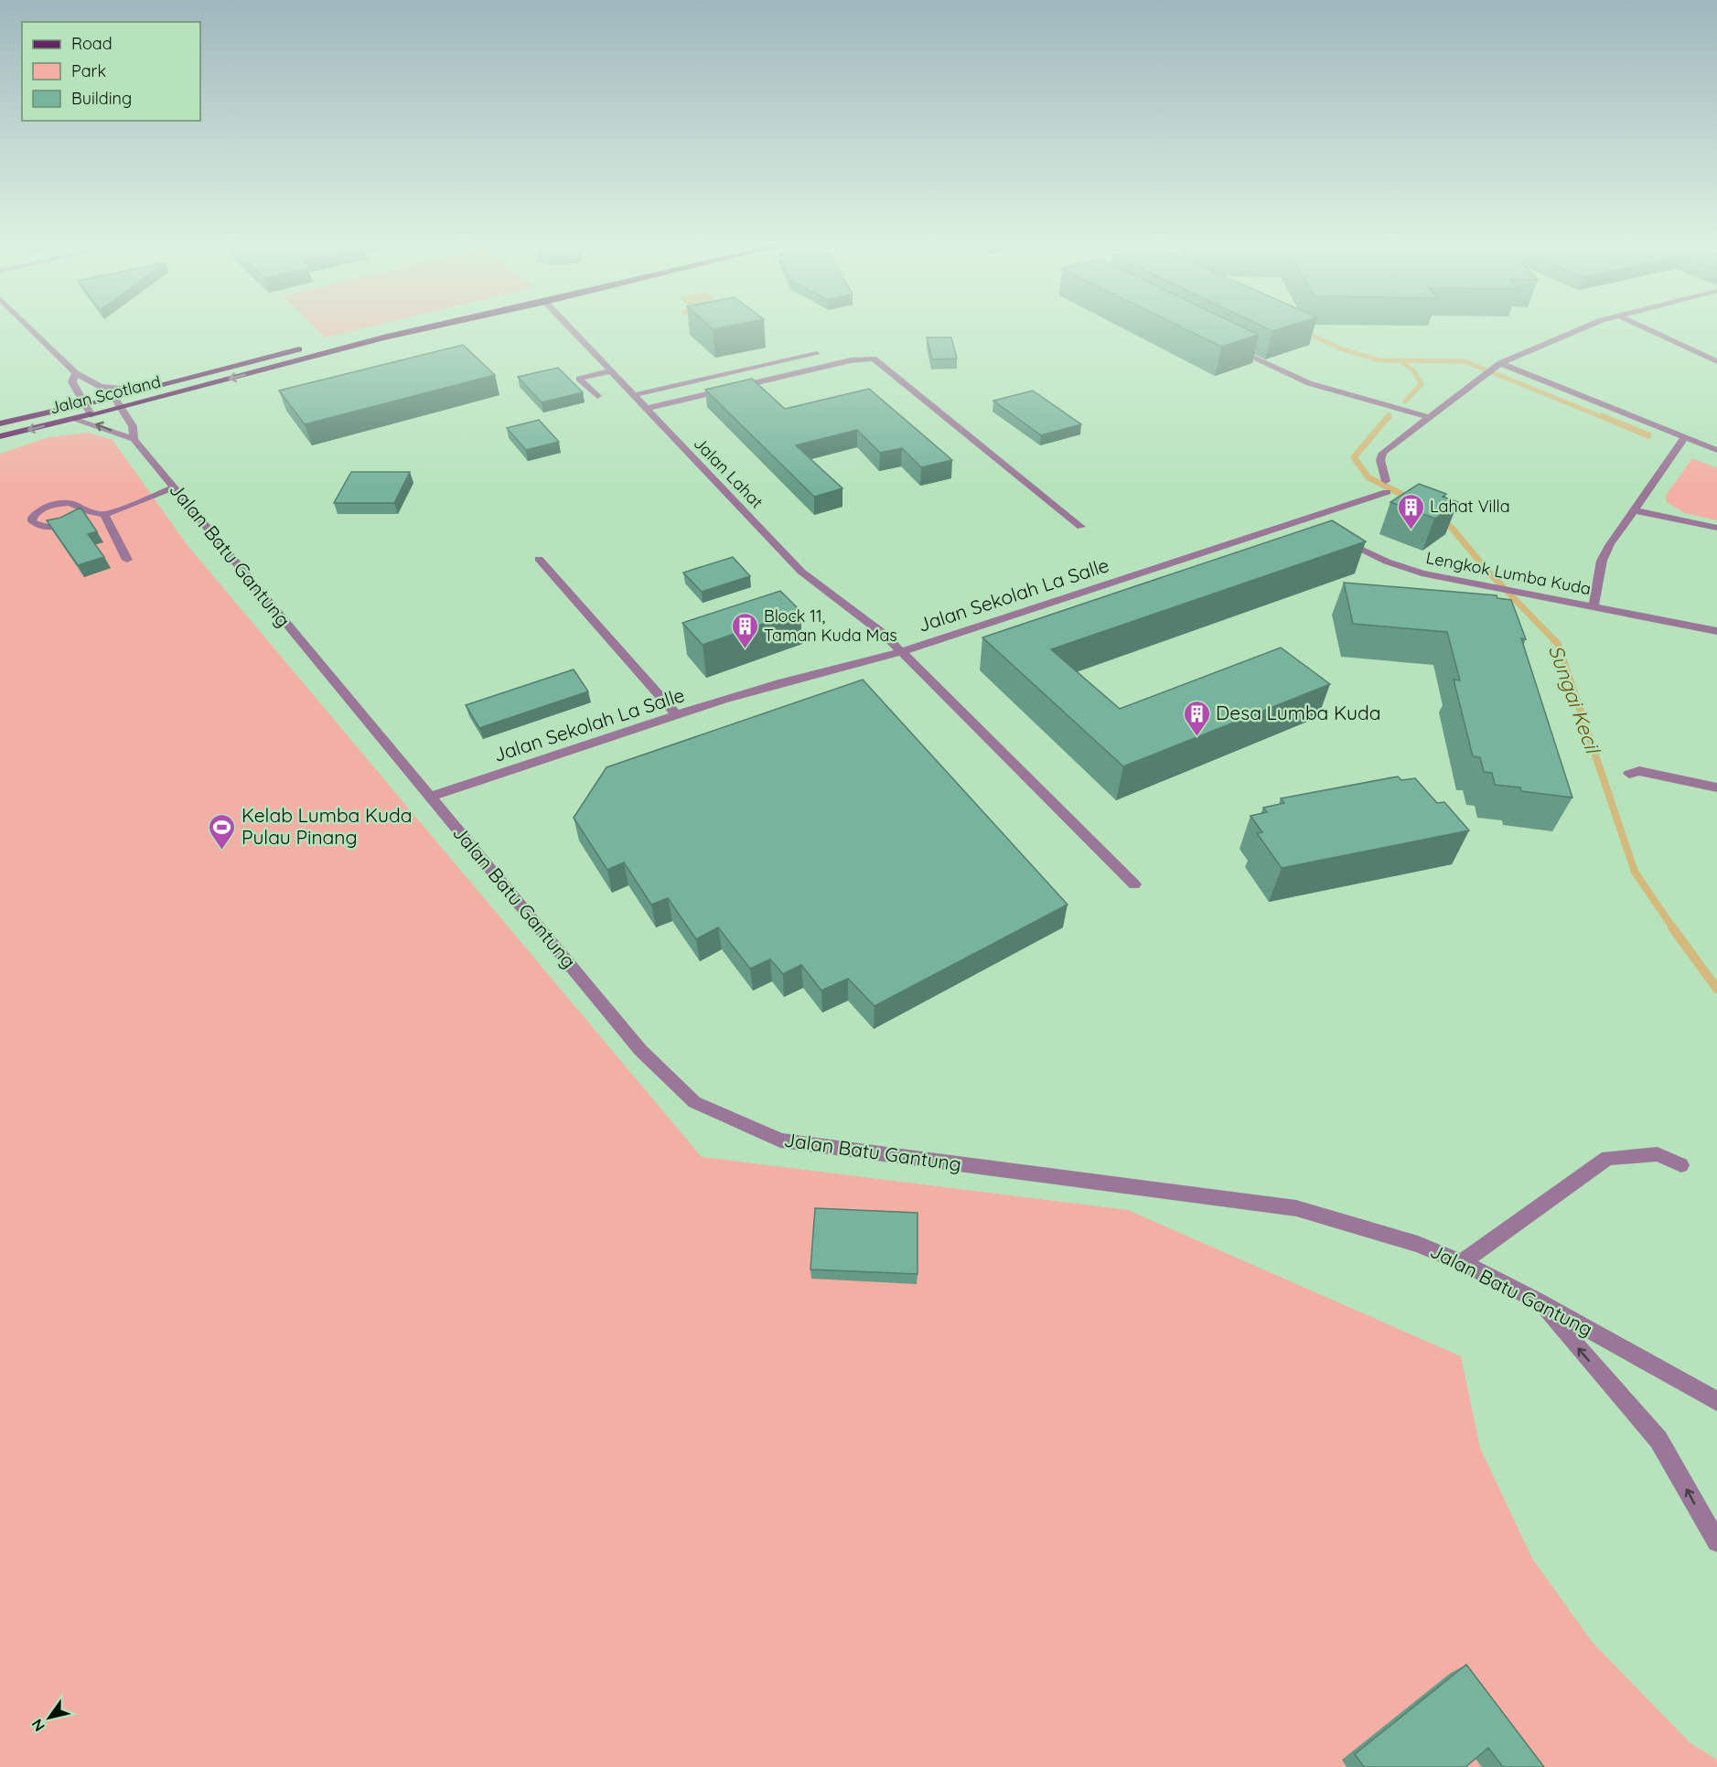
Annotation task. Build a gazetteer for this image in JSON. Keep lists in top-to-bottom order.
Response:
{
  "streets": {
    "highway": ["Jalan Scotland"],
    "street": [
      "Jalan Lahat",
      "Jalan Batu Gantung",
      "Lengkok Lumba Kuda",
      "Jalan Sekolah La Salle"
    ]
  },
  "crossings": [
    ["Jalan Scotland", "Jalan Batu Gantung"],
    ["Jalan Lahat", "Jalan Sekolah La Salle"],
    ["Jalan Batu Gantung", "Jalan Sekolah La Salle"]
  ],
  "water": ["Sungai Kecil"],
  "places": {
    "building": ["Lahat Villa", "Block 11, Taman Kuda Mas", "Desa Lumba Kuda"],
    "sports": ["Kelab Lumba Kuda Pulau Pinang"]
  },
  "legend": ["Road", "Park", "Building"],
  "north": "bottom left"
}
